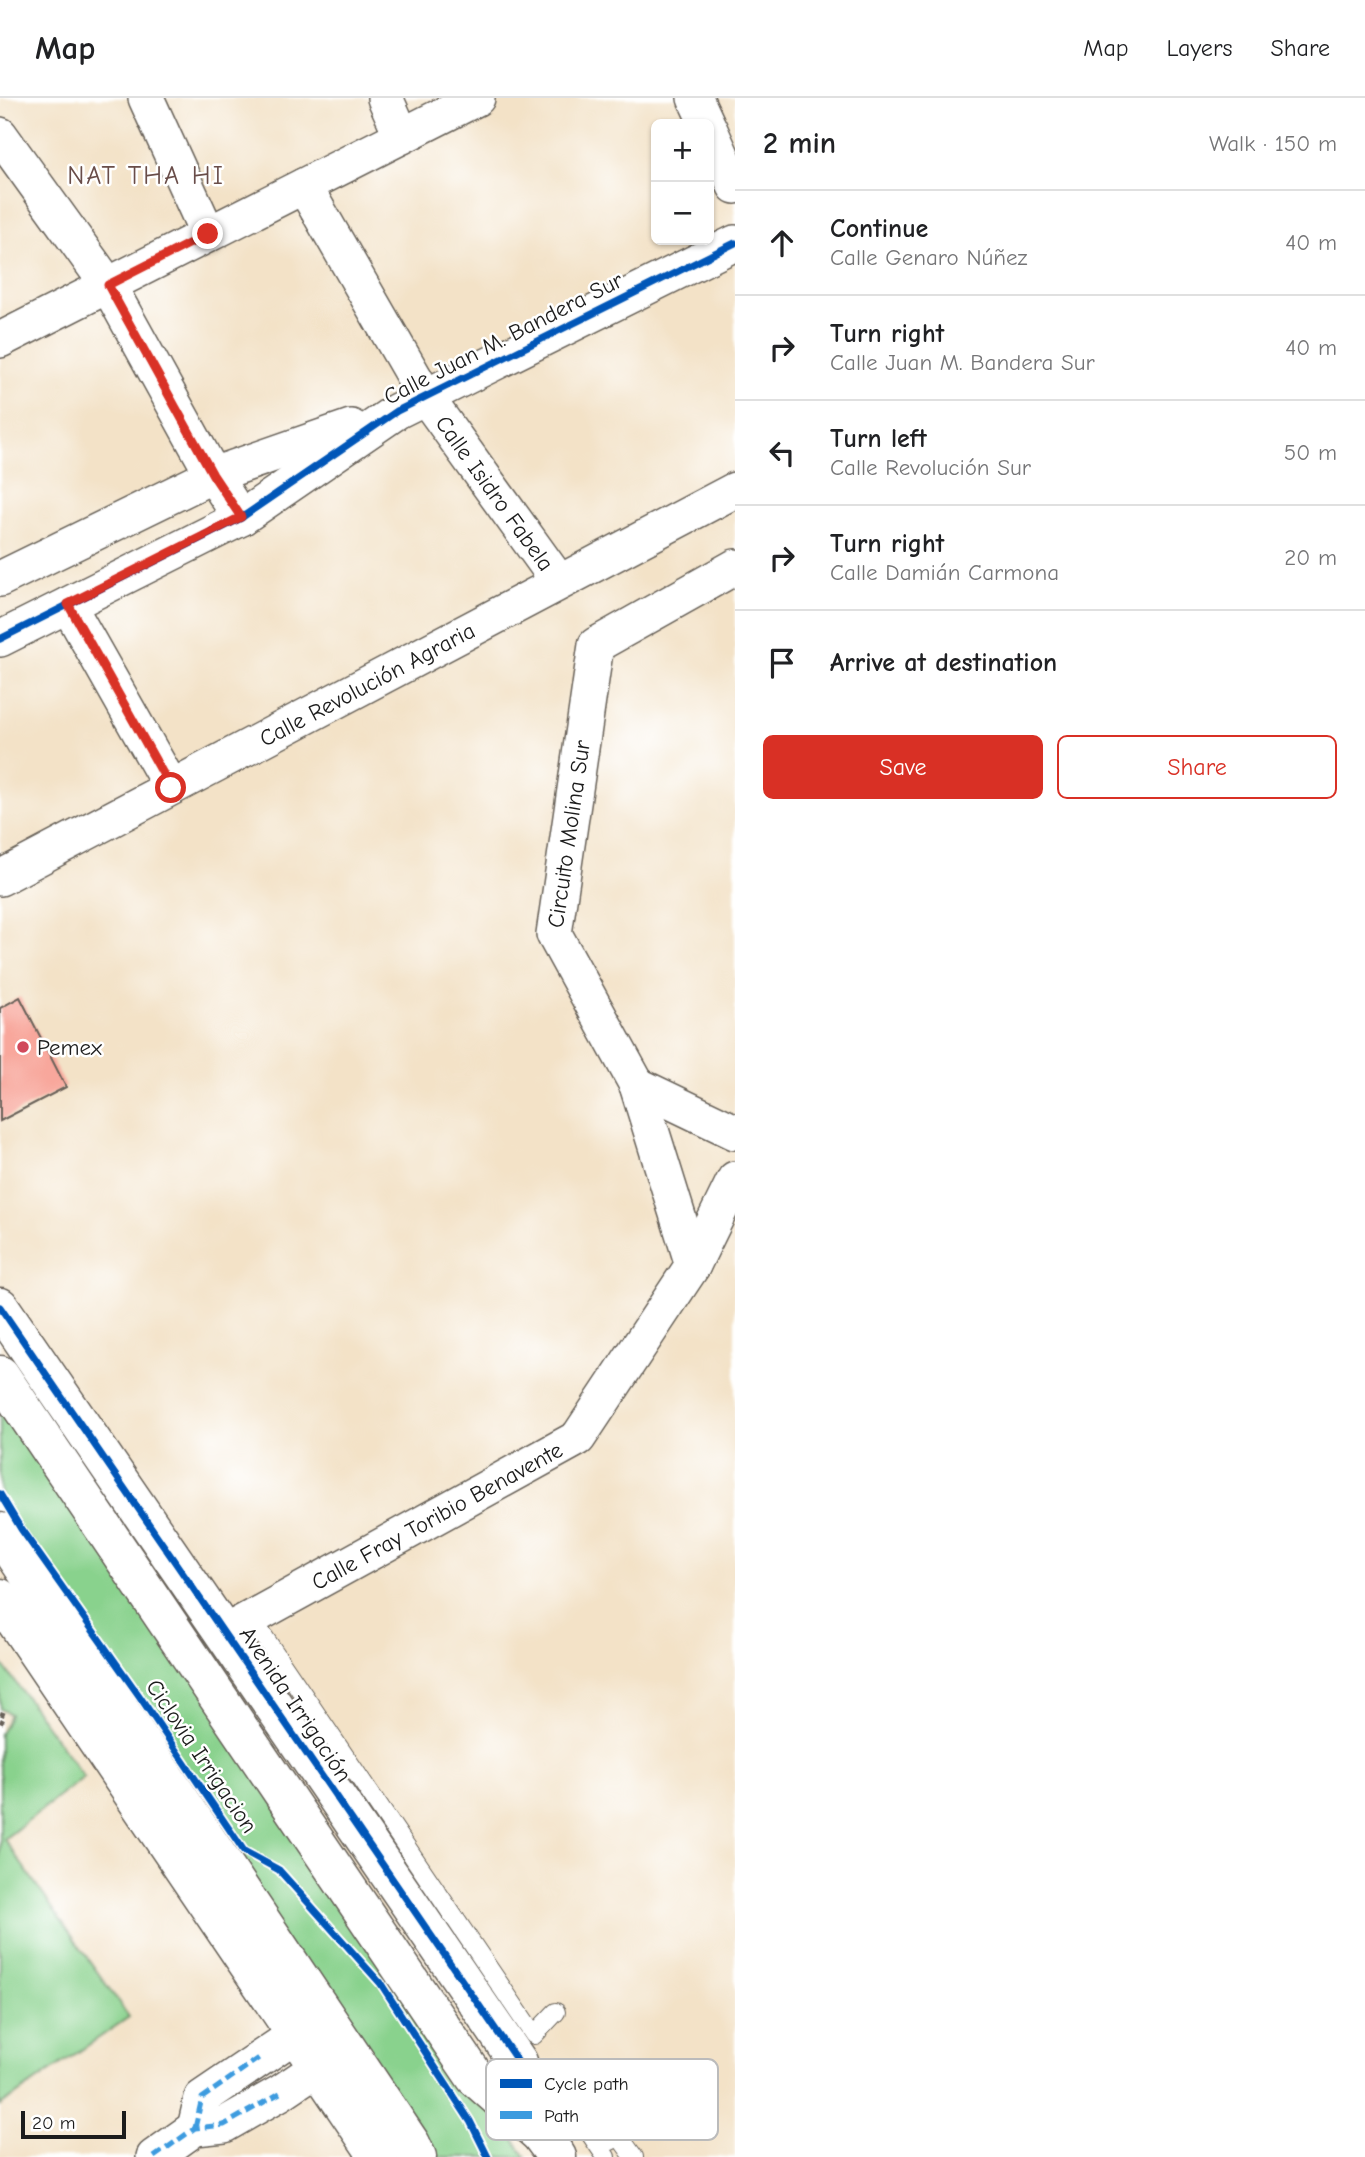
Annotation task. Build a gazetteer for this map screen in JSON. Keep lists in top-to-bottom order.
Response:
{
  "streets": {
    "main road": ["Avenida Irrigación"],
    "street": [
      "Calle Juan M. Bandera Sur",
      "Calle Isidro Fabela",
      "Calle Revolución Agraria",
      "Circuito Molina Sur",
      "Calle Fray Toribio Benavente"
    ],
    "cycle path": ["Ciclovia Irrigacion"]
  },
  "crossings": [
    ["Calle Juan M. Bandera Sur", "Calle Isidro Fabela"],
    ["Calle Isidro Fabela", "Calle Revolución Agraria"],
    ["Circuito Molina Sur", "Calle Fray Toribio Benavente"],
    ["Calle Fray Toribio Benavente", "Avenida Irrigación"]
  ],
  "districts": ["NAT THA HI"],
  "places": ["Pemex"],
  "legend": ["Cycle path", "Path"],
  "scale_bar": "20 m",
  "page": {
    "header": "Map",
    "nav": ["Map", "Layers", "Share"],
    "heading": ["2 min", "Walk · 150 m"],
    "map_buttons": ["+", "−"],
    "list": [
      ["Continue", "Calle Genaro Núñez", "40 m"],
      ["Turn right", "Calle Juan M. Bandera Sur", "40 m"],
      ["Turn left", "Calle Revolución Sur", "50 m"],
      ["Turn right", "Calle Damián Carmona", "20 m"],
      "Arrive at destination"
    ],
    "buttons": ["Save", "Share"],
    "scale": "20 m"
  }
}
